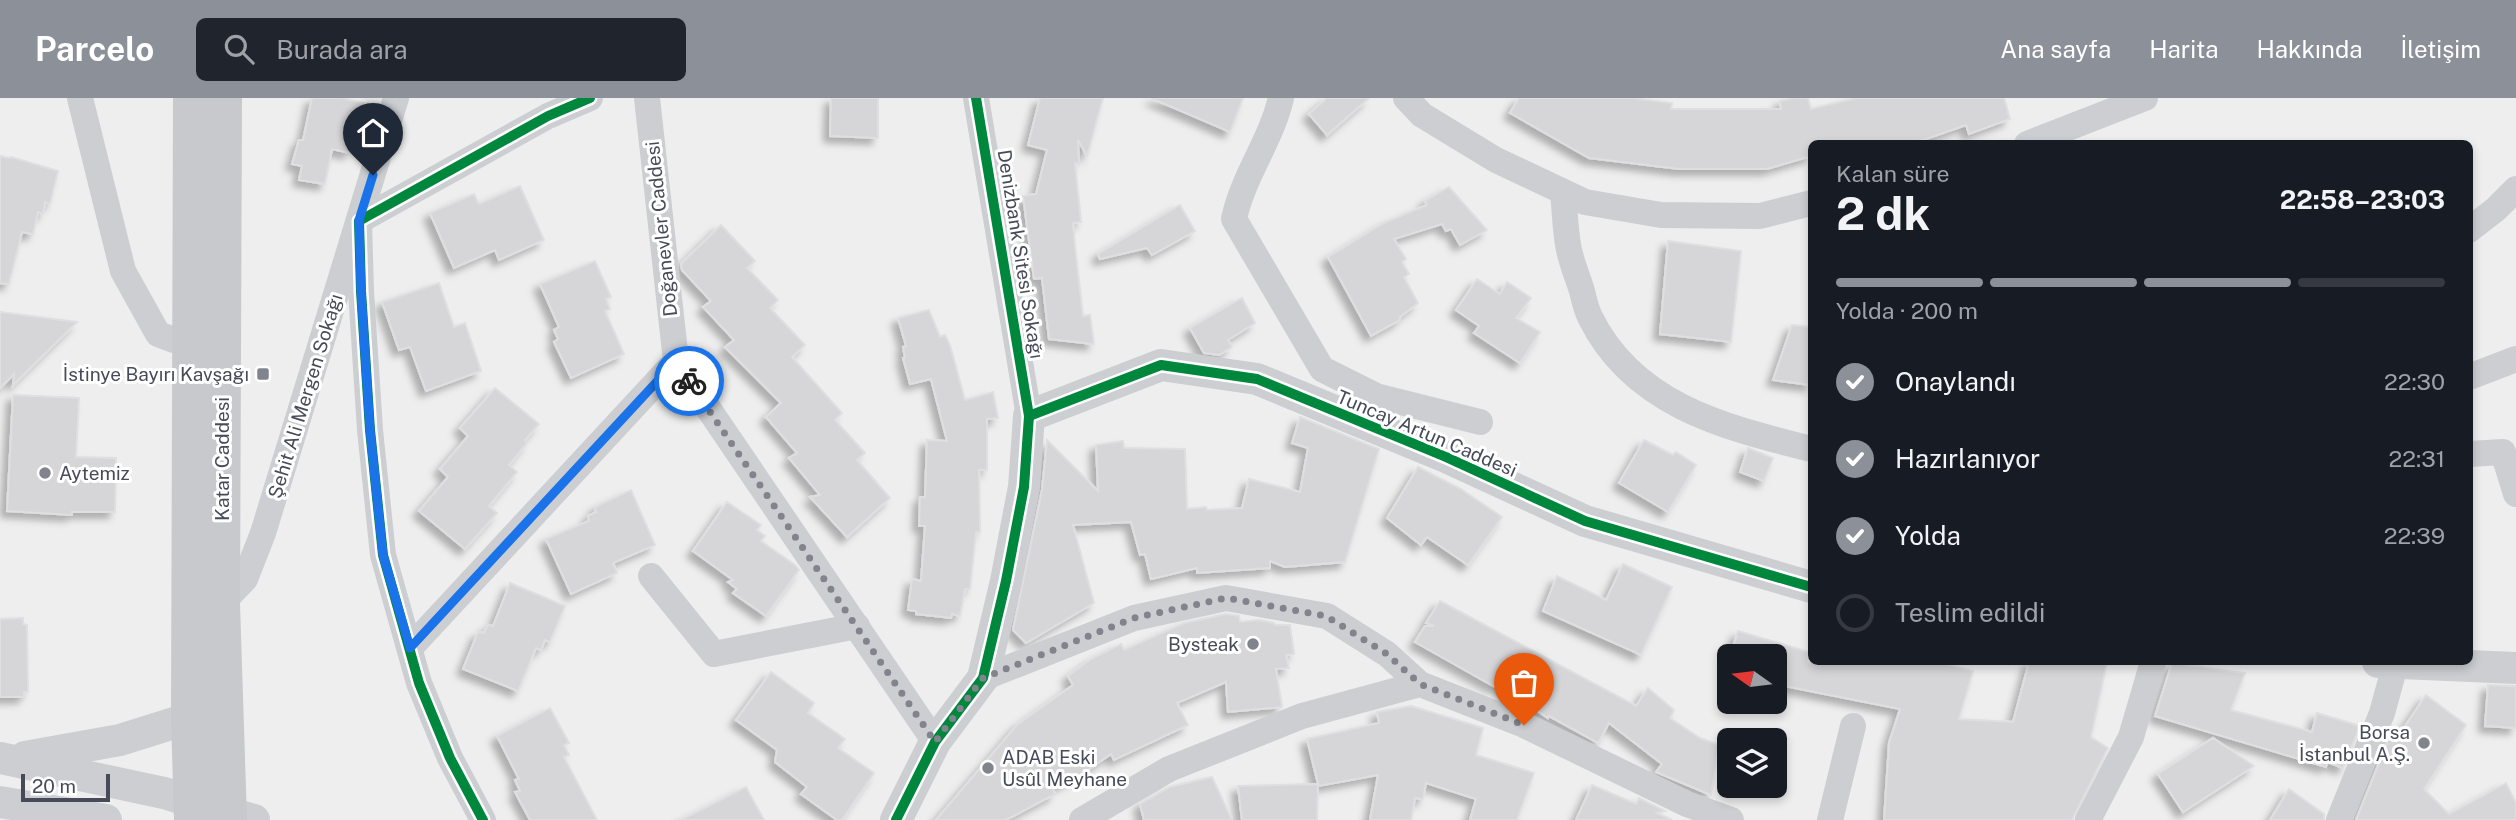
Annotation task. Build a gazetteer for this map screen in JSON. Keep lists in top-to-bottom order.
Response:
{
  "streets": {
    "main road": ["Katar Caddesi"],
    "street": [
      "Doğanevler Caddesi",
      "Denizbank Sitesi Sokağı",
      "Şehit Ali Mergen Sokağı",
      "Tuncay Artun Caddesi"
    ]
  },
  "crossings": [
    ["Denizbank Sitesi Sokağı", "Tuncay Artun Caddesi"],
    ["Şehit Ali Mergen Sokağı", "Katar Caddesi"]
  ],
  "places": {
    "transit": ["İstinye Bayırı Kavşağı"],
    "other": [
      "Aytemiz",
      "Bysteak",
      "Borsa İstanbul A.Ş.",
      "ADAB Eski Usûl Meyhane"
    ]
  },
  "scale_bar": "20 m",
  "north": "left",
  "page": {
    "header": "Parcelo",
    "search": "Burada ara",
    "nav": [
      "Ana sayfa",
      "Harita",
      "Hakkında",
      "İletişim"
    ],
    "heading": ["2 dk", "Kalan süre", "22:58–23:03"],
    "bar": "Yolda · 200 m",
    "list": [
      ["Onaylandı", "22:30"],
      ["Hazırlanıyor", "22:31"],
      ["Yolda", "22:39"],
      "Teslim edildi"
    ],
    "scale": "20 m"
  }
}
